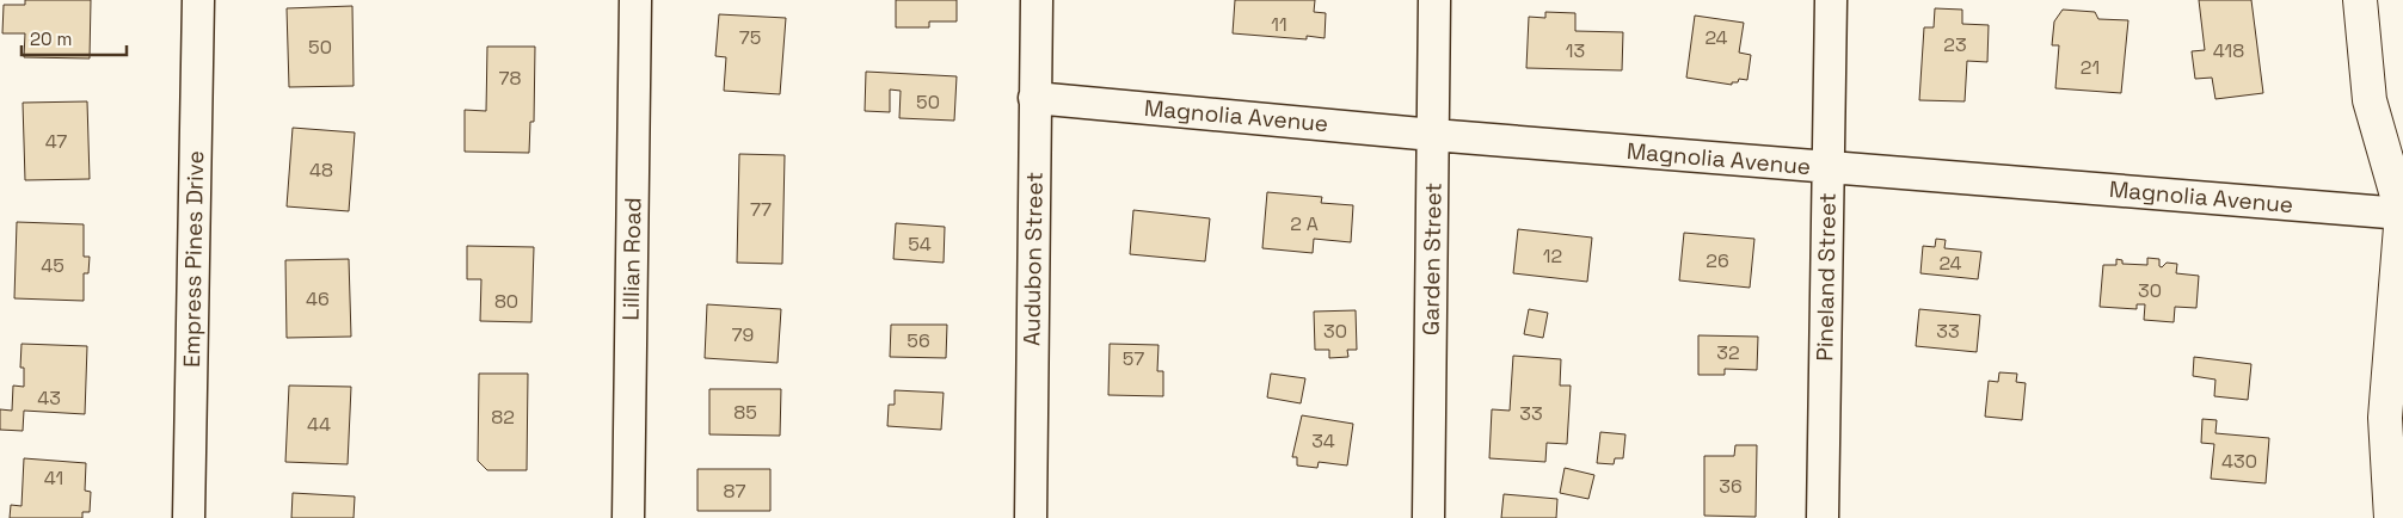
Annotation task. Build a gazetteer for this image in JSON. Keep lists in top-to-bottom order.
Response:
{
  "streets": {
    "street": [
      "Magnolia Avenue",
      "Empress Pines Drive",
      "Lillian Road",
      "Audubon Street",
      "Garden Street",
      "Pineland Street"
    ]
  },
  "crossings": [
    ["Magnolia Avenue", "Audubon Street"],
    ["Magnolia Avenue", "Garden Street"],
    ["Magnolia Avenue", "Pineland Street"]
  ],
  "house_numbers": [
    "11",
    "75",
    "24",
    "23",
    "50",
    "13",
    "418",
    "21",
    "78",
    "50",
    "47",
    "48",
    "77",
    "2 A",
    "54",
    "12",
    "26",
    "24",
    "45",
    "30",
    "46",
    "80",
    "30",
    "33",
    "79",
    "56",
    "32",
    "57",
    "43",
    "85",
    "33",
    "82",
    "44",
    "34",
    "430",
    "41",
    "36",
    "87"
  ],
  "scale_bar": "20 m"
}
